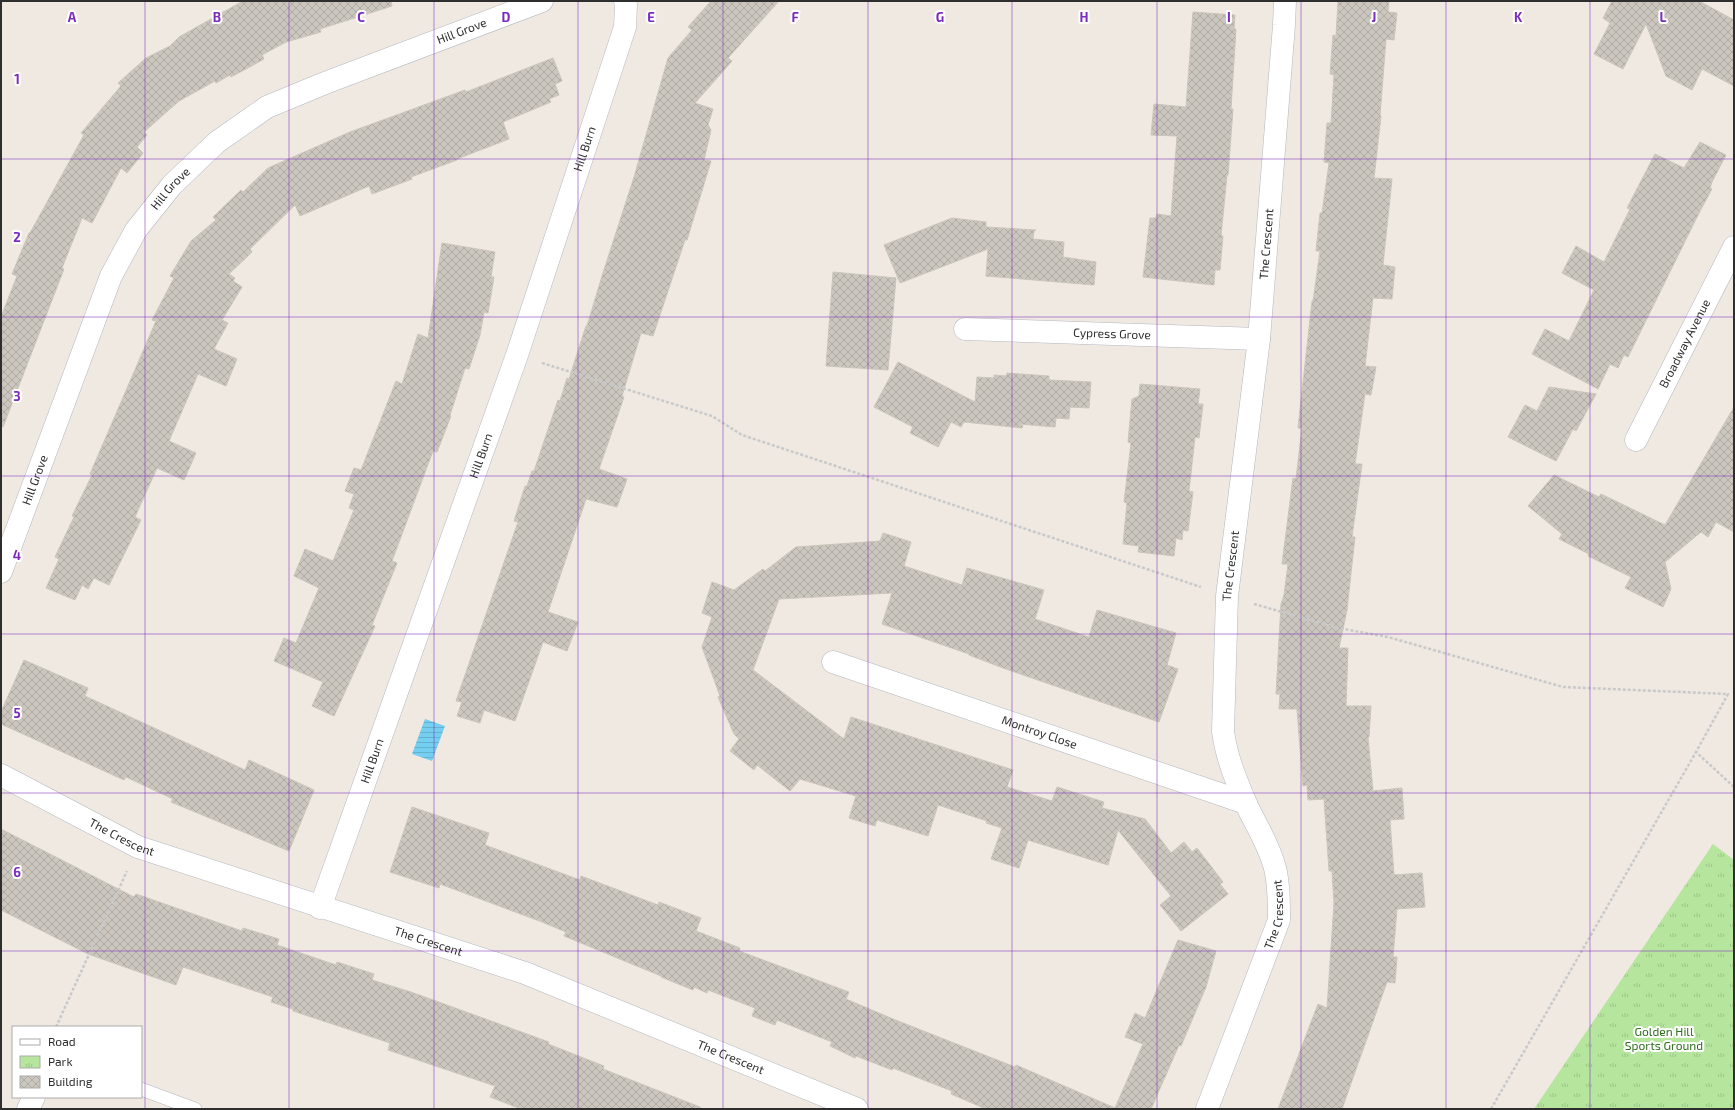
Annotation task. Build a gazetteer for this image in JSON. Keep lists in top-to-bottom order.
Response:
{
  "streets": {
    "street": [
      "Hill Grove",
      "Hill Burn",
      "The Crescent",
      "Cypress Grove",
      "Broadway Avenue",
      "Montroy Close"
    ]
  },
  "crossings": [
    ["Hill Burn", "The Crescent"],
    ["The Crescent", "Cypress Grove"],
    ["The Crescent", "Montroy Close"]
  ],
  "parks": ["Golden Hill Sports Ground"],
  "legend": ["Road", "Park", "Building"],
  "grid": {
    "columns": [
      "A",
      "B",
      "C",
      "D",
      "E",
      "F",
      "G",
      "H",
      "I",
      "J",
      "K",
      "L"
    ],
    "rows": [
      "1",
      "2",
      "3",
      "4",
      "5",
      "6"
    ]
  }
}
